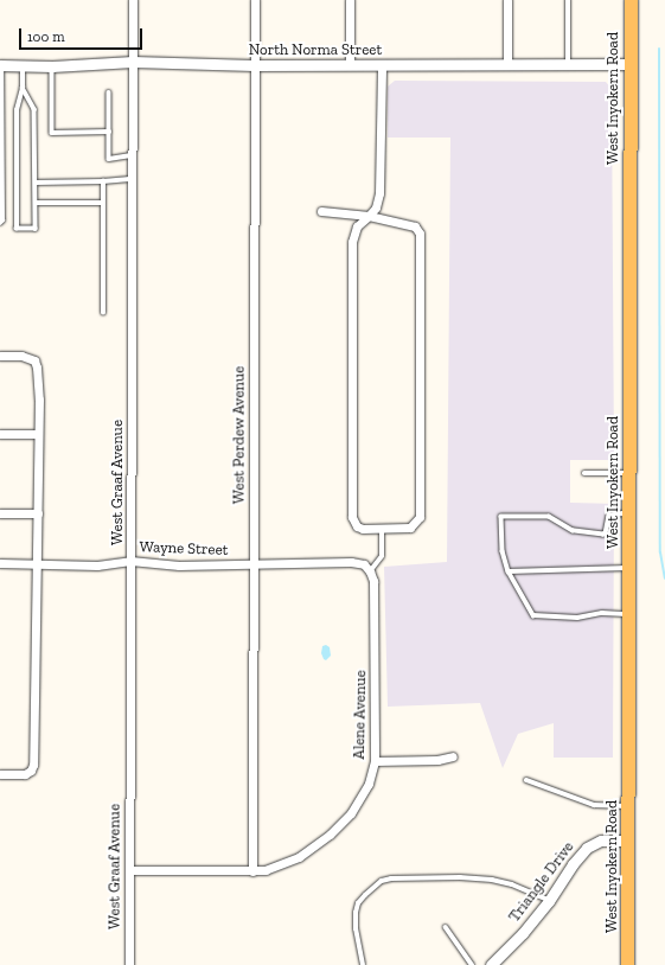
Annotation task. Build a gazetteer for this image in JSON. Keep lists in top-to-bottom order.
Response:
{
  "streets": {
    "main road": ["West Inyokern Road"],
    "street": [
      "North Norma Street",
      "West Perdew Avenue",
      "West Graaf Avenue",
      "Wayne Street",
      "Alene Avenue",
      "Triangle Drive"
    ]
  },
  "crossings": [
    ["North Norma Street", "West Inyokern Road"],
    ["North Norma Street", "West Perdew Avenue"],
    ["North Norma Street", "West Graaf Avenue"],
    ["West Inyokern Road", "Triangle Drive"],
    ["West Perdew Avenue", "Wayne Street"],
    ["West Perdew Avenue", "Alene Avenue"],
    ["West Graaf Avenue", "Wayne Street"],
    ["West Graaf Avenue", "Alene Avenue"],
    ["Wayne Street", "Alene Avenue"]
  ],
  "scale_bar": "100 m"
}
